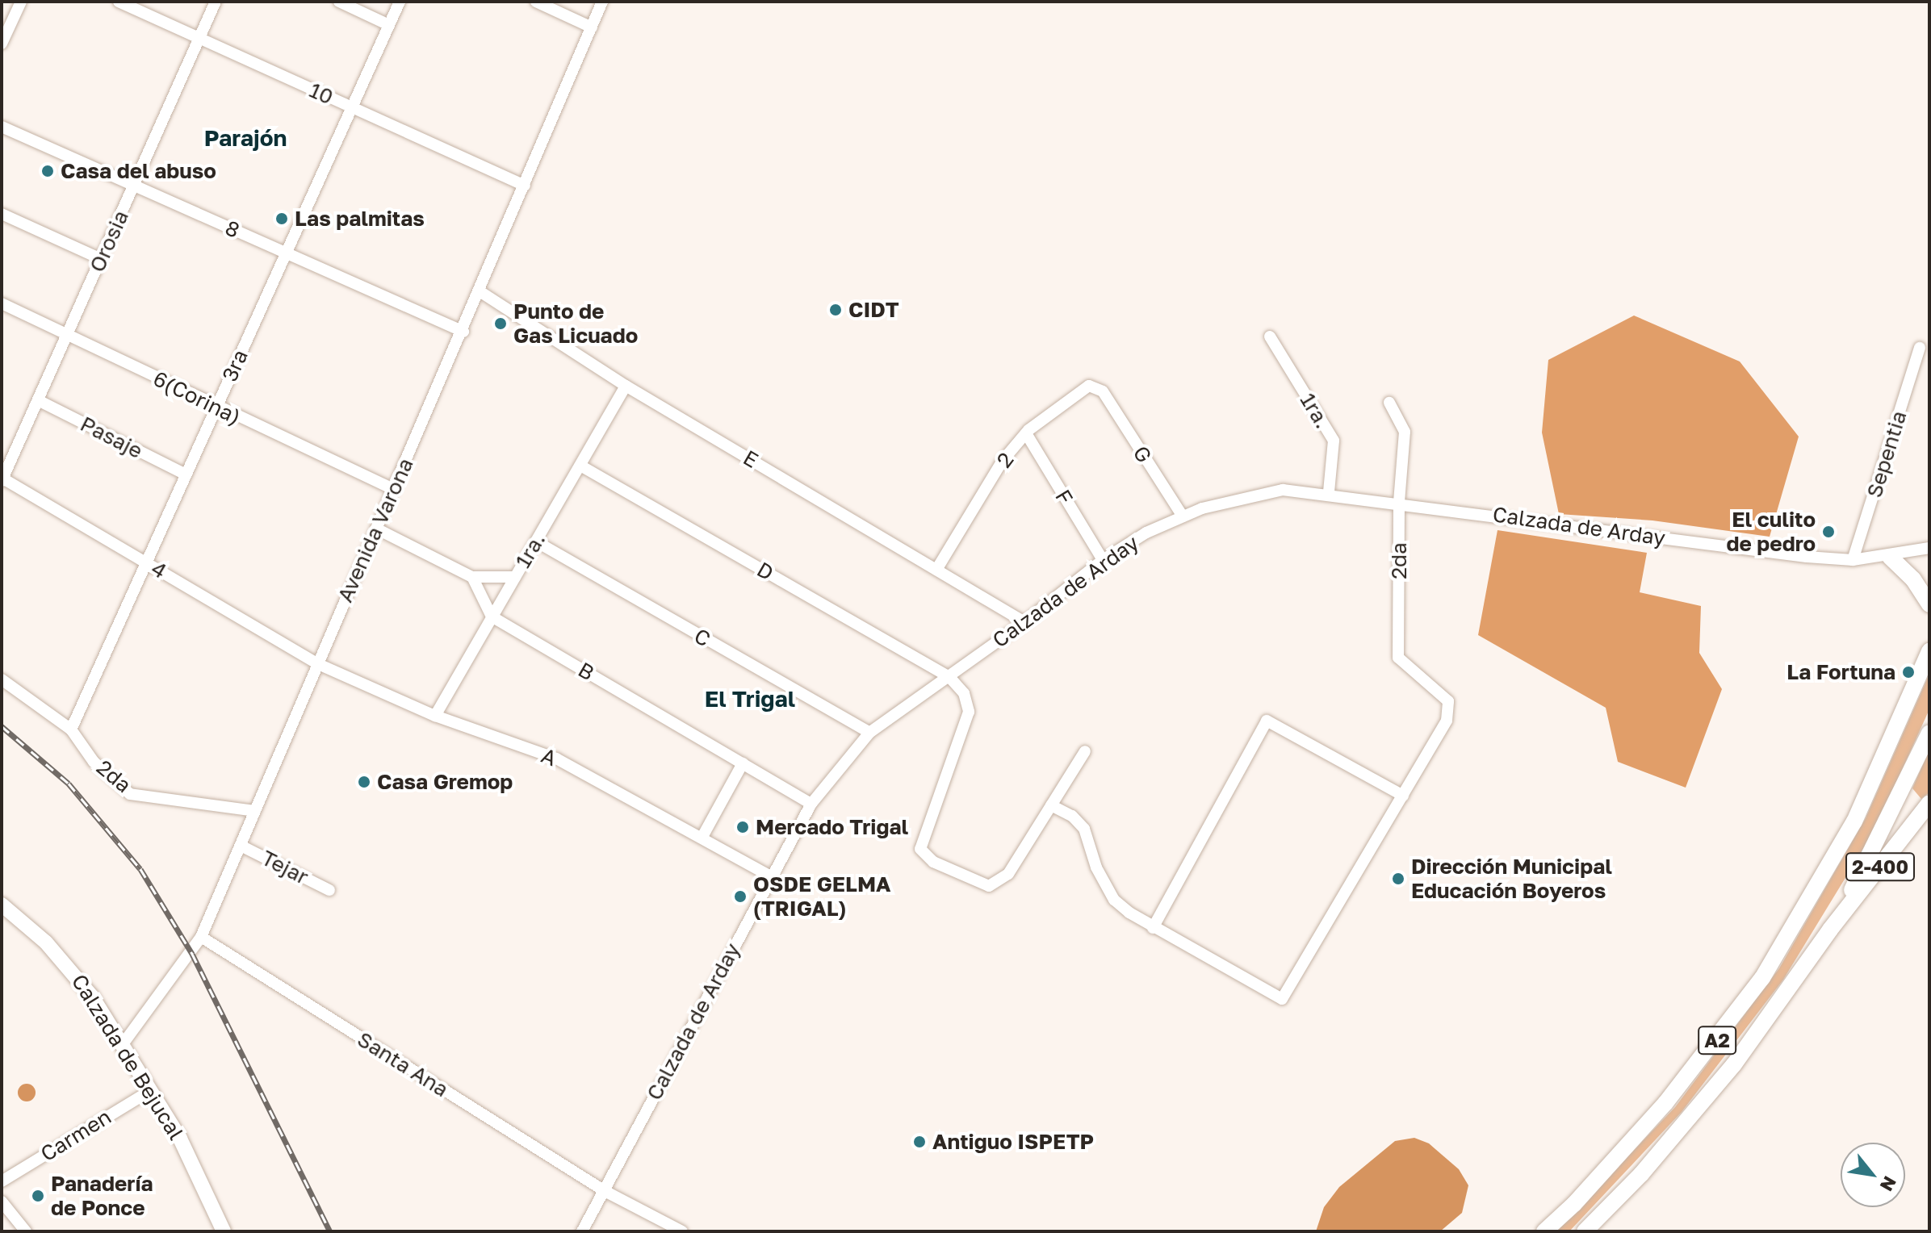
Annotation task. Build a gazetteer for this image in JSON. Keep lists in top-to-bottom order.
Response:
{
  "streets": {
    "highway": ["2-400", "A2"],
    "main road": ["Calzada de Bejucal"],
    "street": [
      "10",
      "8",
      "Orosia",
      "3ra",
      "6(Corina)",
      "1ra.",
      "Pasaje",
      "G",
      "Sepentia",
      "E",
      "2",
      "F",
      "Calzada de Arday",
      "Avenida Varona",
      "2da",
      "4",
      "D",
      "C",
      "B",
      "A",
      "Tejar",
      "Santa Ana",
      "Carmen"
    ]
  },
  "crossings": [
    ["10", "Orosia"],
    ["10", "3ra"],
    ["10", "Avenida Varona"],
    ["8", "Orosia"],
    ["8", "3ra"],
    ["8", "Avenida Varona"],
    ["Orosia", "6(Corina)"],
    ["Orosia", "Pasaje"],
    ["Orosia", "4"],
    ["3ra", "6(Corina)"],
    ["3ra", "Pasaje"],
    ["3ra", "2da"],
    ["3ra", "4"],
    ["6(Corina)", "Avenida Varona"],
    ["1ra.", "E"],
    ["1ra.", "Calzada de Arday"],
    ["1ra.", "D"],
    ["1ra.", "C"],
    ["1ra.", "B"],
    ["1ra.", "A"],
    ["G", "2"],
    ["G", "Calzada de Arday"],
    ["Sepentia", "Calzada de Arday"],
    ["E", "2"],
    ["E", "Calzada de Arday"],
    ["E", "Avenida Varona"],
    ["2", "F"],
    ["F", "Calzada de Arday"],
    ["Calzada de Arday", "2da"],
    ["Calzada de Arday", "D"],
    ["Calzada de Arday", "C"],
    ["Calzada de Arday", "B"],
    ["Calzada de Arday", "A"],
    ["Calzada de Arday", "Santa Ana"],
    ["Avenida Varona", "2da"],
    ["Avenida Varona", "4"],
    ["Avenida Varona", "A"],
    ["Avenida Varona", "Tejar"],
    ["Avenida Varona", "Calzada de Bejucal"],
    ["Avenida Varona", "Santa Ana"],
    ["4", "A"],
    ["2-400", "A2"],
    ["Calzada de Bejucal", "Carmen"]
  ],
  "districts": ["Parajón", "El Trigal"],
  "places": [
    "Casa del abuso",
    "Las palmitas",
    "CIDT",
    "Punto de Gas Licuado",
    "El culito de pedro",
    "La Fortuna",
    "Casa Gremop",
    "Mercado Trigal",
    "Dirección Municipal Educación Boyeros",
    "OSDE GELMA (TRIGAL)",
    "Antiguo ISPETP",
    "Panadería de Ponce"
  ],
  "north": "bottom right"
}
